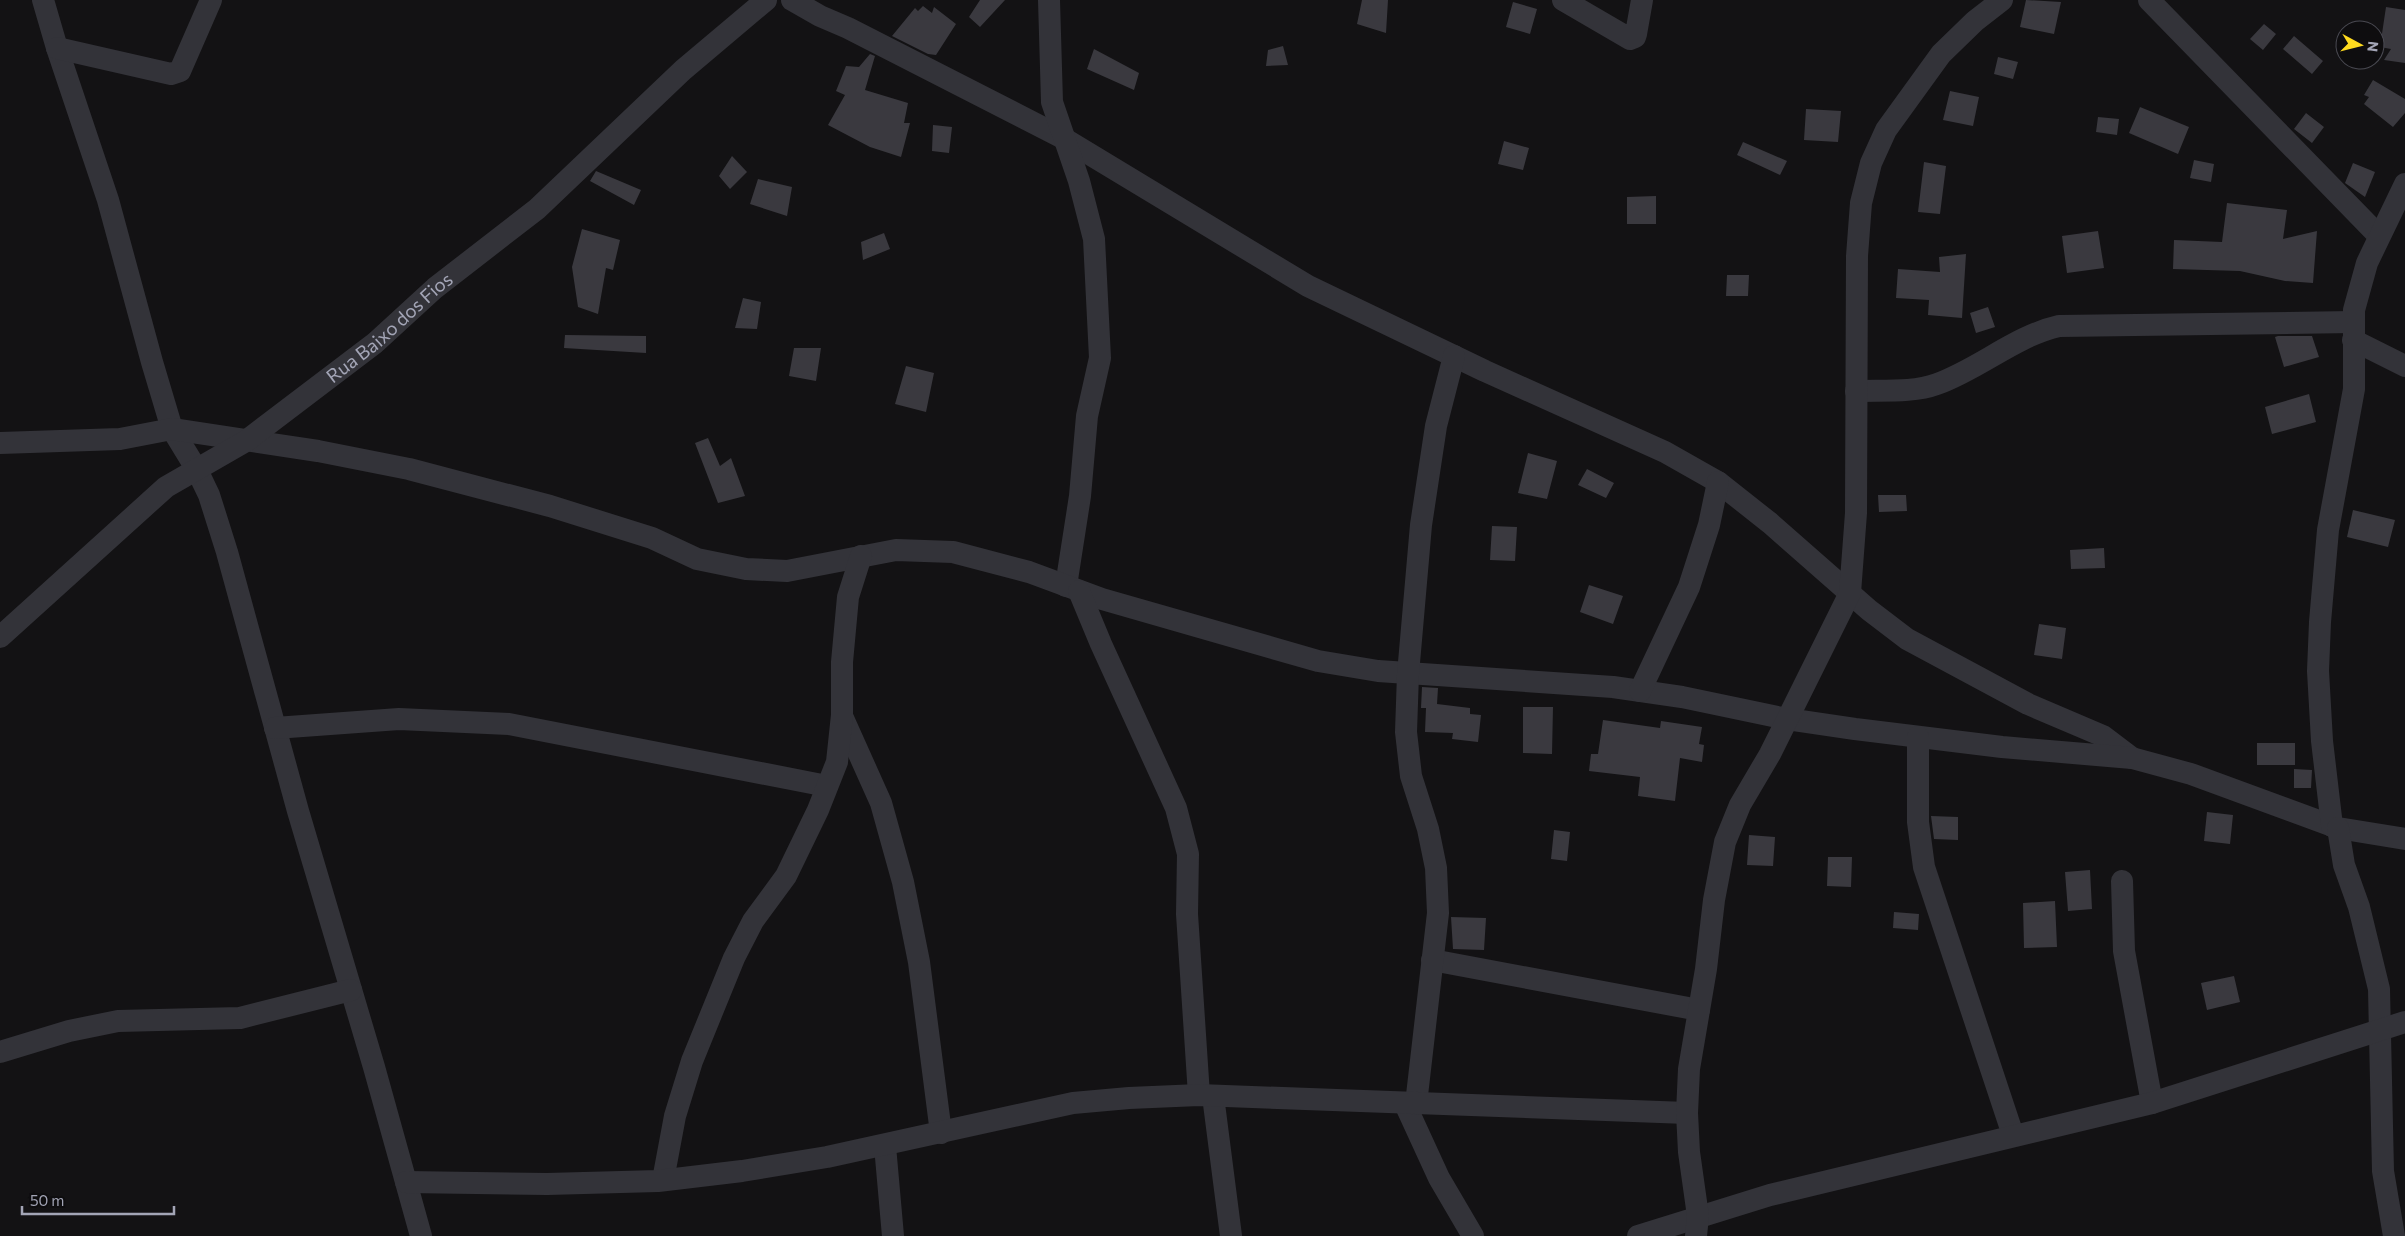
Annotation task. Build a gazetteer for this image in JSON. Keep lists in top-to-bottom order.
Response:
{
  "streets": {
    "street": ["Rua Baixo dos Fios"]
  },
  "scale_bar": "50 m",
  "north": "right"
}
